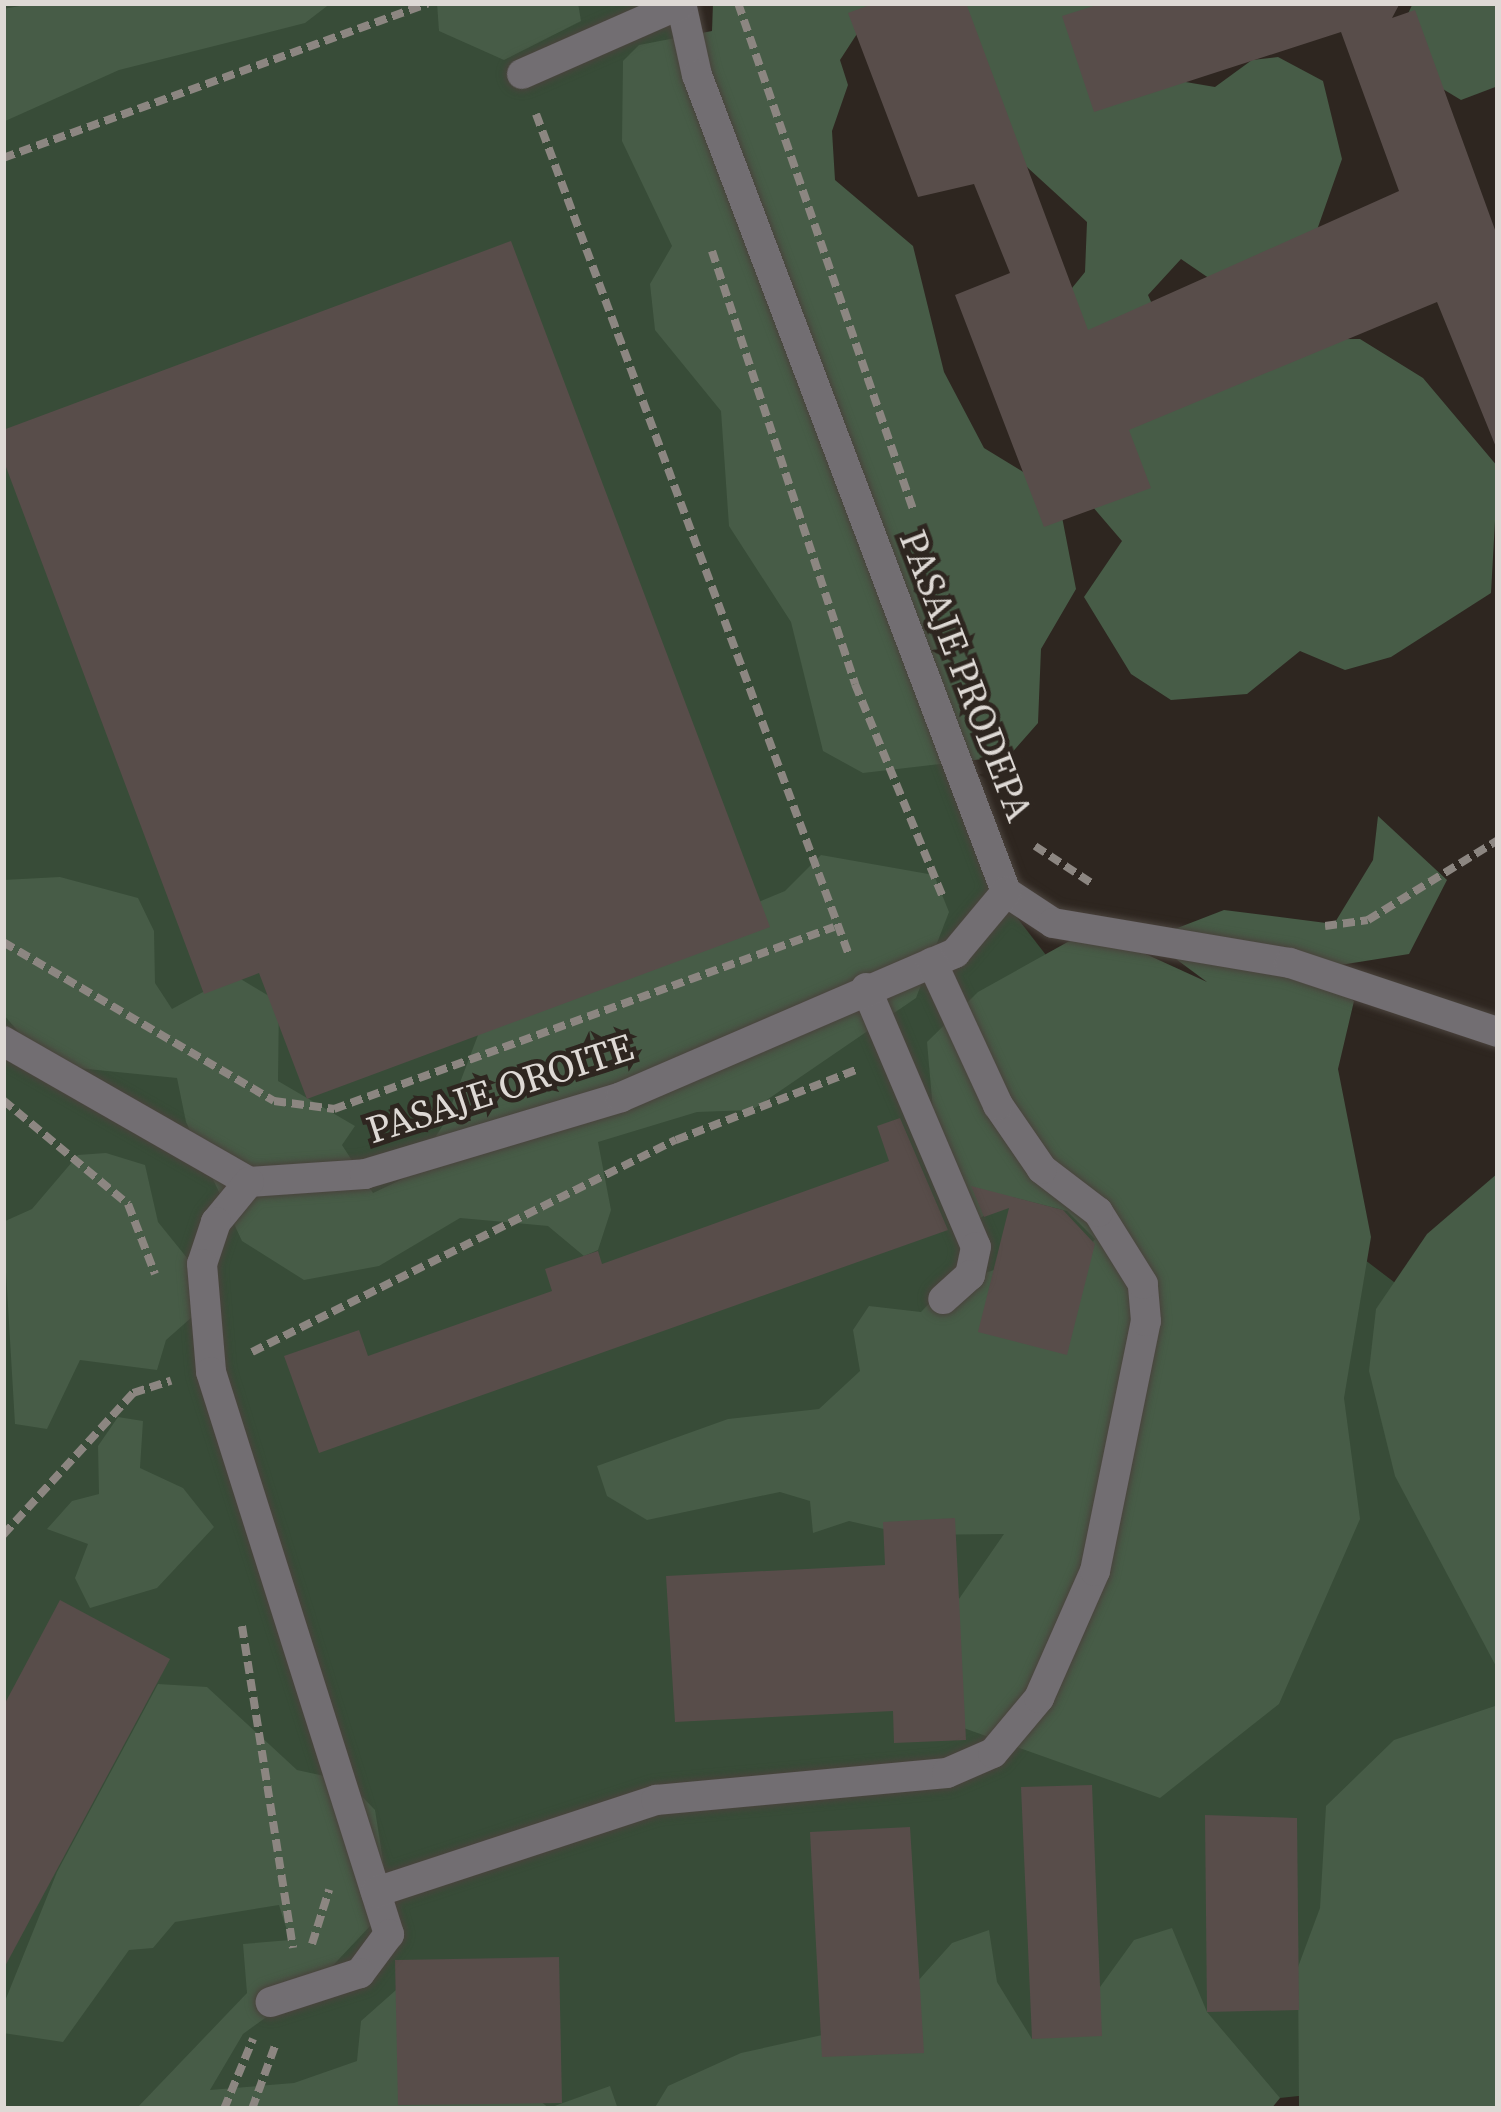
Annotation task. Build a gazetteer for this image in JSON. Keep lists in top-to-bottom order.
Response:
{
  "streets": {
    "lane": ["PASAJE PRODEPA", "PASAJE OROITE"]
  },
  "crossings": [
    ["PASAJE PRODEPA", "PASAJE OROITE"]
  ]
}
